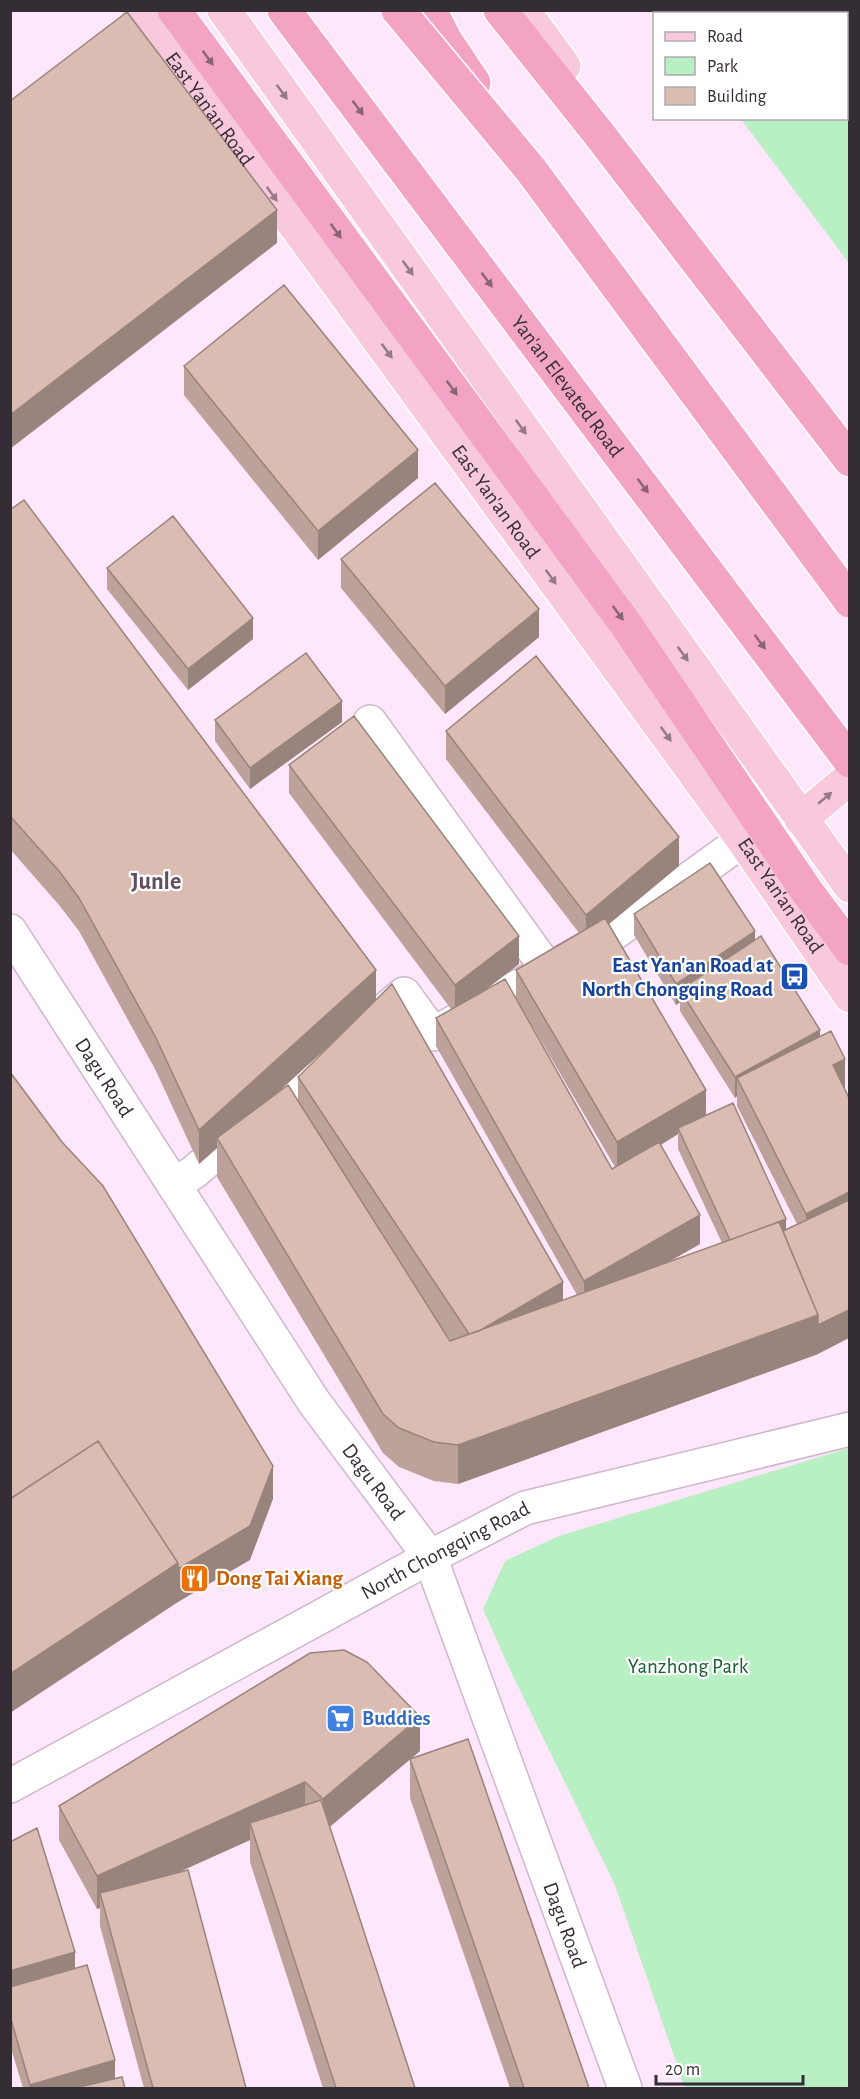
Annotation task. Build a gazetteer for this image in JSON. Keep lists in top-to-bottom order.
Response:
{
  "streets": {
    "highway": ["Yan'an Elevated Road"],
    "main road": ["East Yan'an Road"],
    "street": ["Dagu Road", "North Chongqing Road"]
  },
  "crossings": [
    ["Dagu Road", "North Chongqing Road"]
  ],
  "districts": ["Junle"],
  "parks": ["Yanzhong Park"],
  "places": {
    "bus stop": ["East Yan'an Road at North Chongqing Road"],
    "restaurant": ["Dong Tai Xiang"],
    "supermarket": ["Buddies"]
  },
  "legend": ["Road", "Park", "Building"],
  "scale_bar": "20 m"
}
